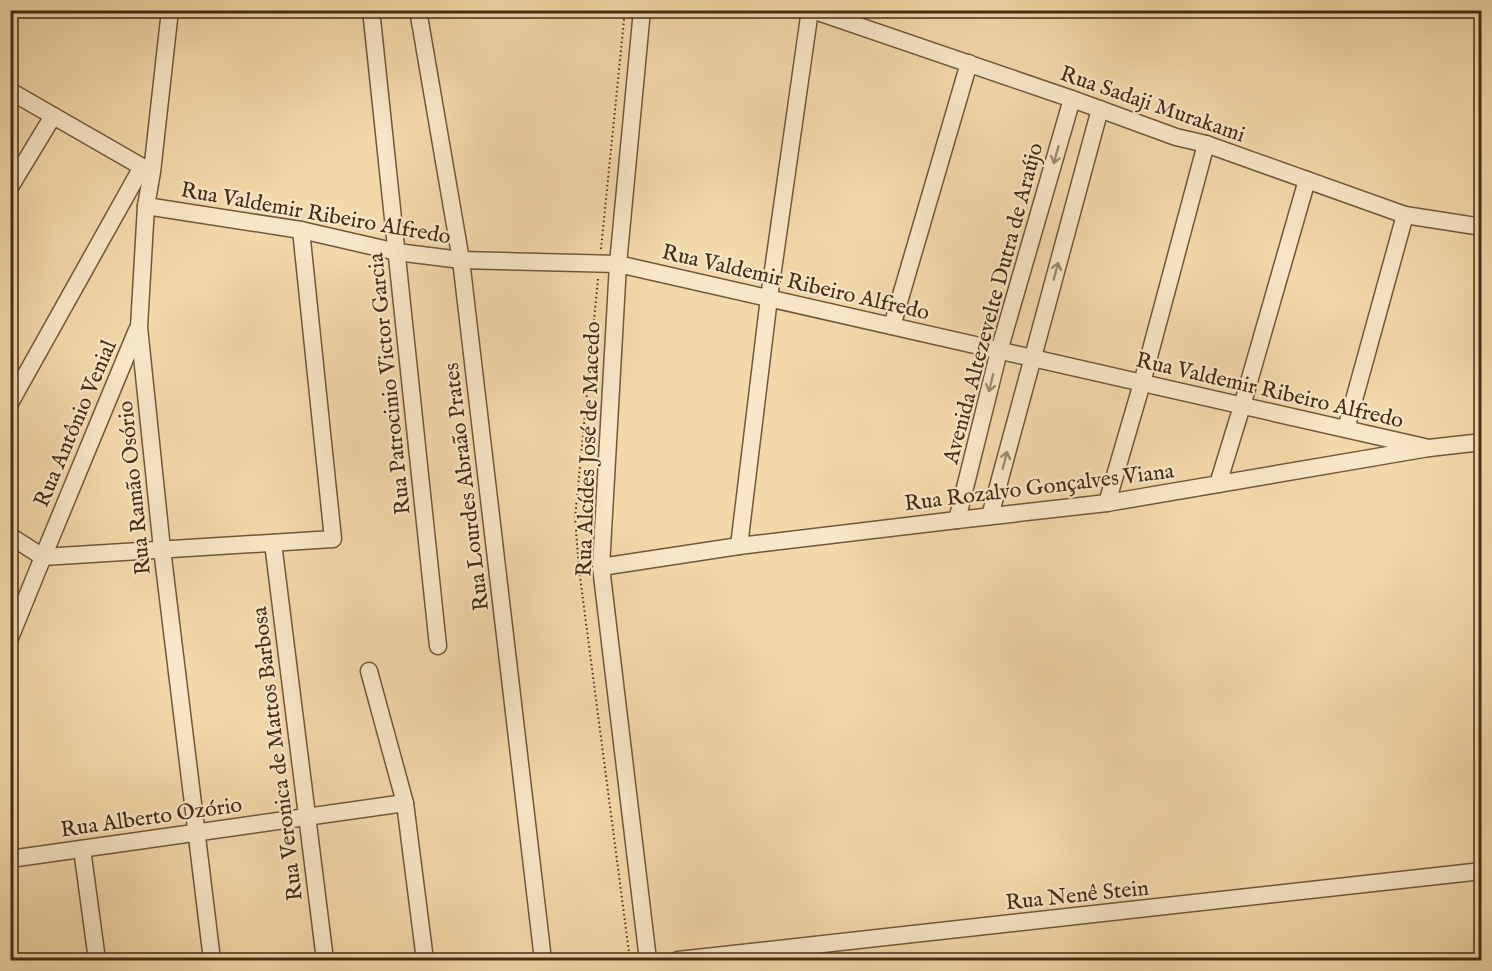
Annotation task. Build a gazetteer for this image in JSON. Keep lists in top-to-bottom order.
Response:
{
  "streets": {
    "street": [
      "Rua Sadaji Murakami",
      "Rua Valdemir Ribeiro Alfredo",
      "Avenida Altezevelte Dutra de Araújo",
      "Rua Patrocinio Victor Garcia",
      "Rua Antônio Venial",
      "Rua Alcídes José de Macedo",
      "Rua Rozalvo Gonçalves Viana",
      "Rua Lourdes Abraão Prates",
      "Rua Ramão Osório",
      "Rua Veronica de Mattos Barbosa",
      "Rua Alberto Ozório",
      "Rua Nenê Stein"
    ]
  },
  "crossings": [
    ["Rua Sadaji Murakami", "Avenida Altezevelte Dutra de Araújo"],
    ["Rua Valdemir Ribeiro Alfredo", "Avenida Altezevelte Dutra de Araújo"],
    ["Rua Valdemir Ribeiro Alfredo", "Rua Patrocinio Victor Garcia"],
    ["Rua Valdemir Ribeiro Alfredo", "Rua Alcídes José de Macedo"],
    ["Rua Valdemir Ribeiro Alfredo", "Rua Rozalvo Gonçalves Viana"],
    ["Rua Valdemir Ribeiro Alfredo", "Rua Lourdes Abraão Prates"],
    ["Rua Valdemir Ribeiro Alfredo", "Rua Ramão Osório"],
    ["Avenida Altezevelte Dutra de Araújo", "Rua Rozalvo Gonçalves Viana"],
    ["Rua Antônio Venial", "Rua Ramão Osório"],
    ["Rua Alcídes José de Macedo", "Rua Rozalvo Gonçalves Viana"],
    ["Rua Ramão Osório", "Rua Alberto Ozório"],
    ["Rua Veronica de Mattos Barbosa", "Rua Alberto Ozório"]
  ]
}
